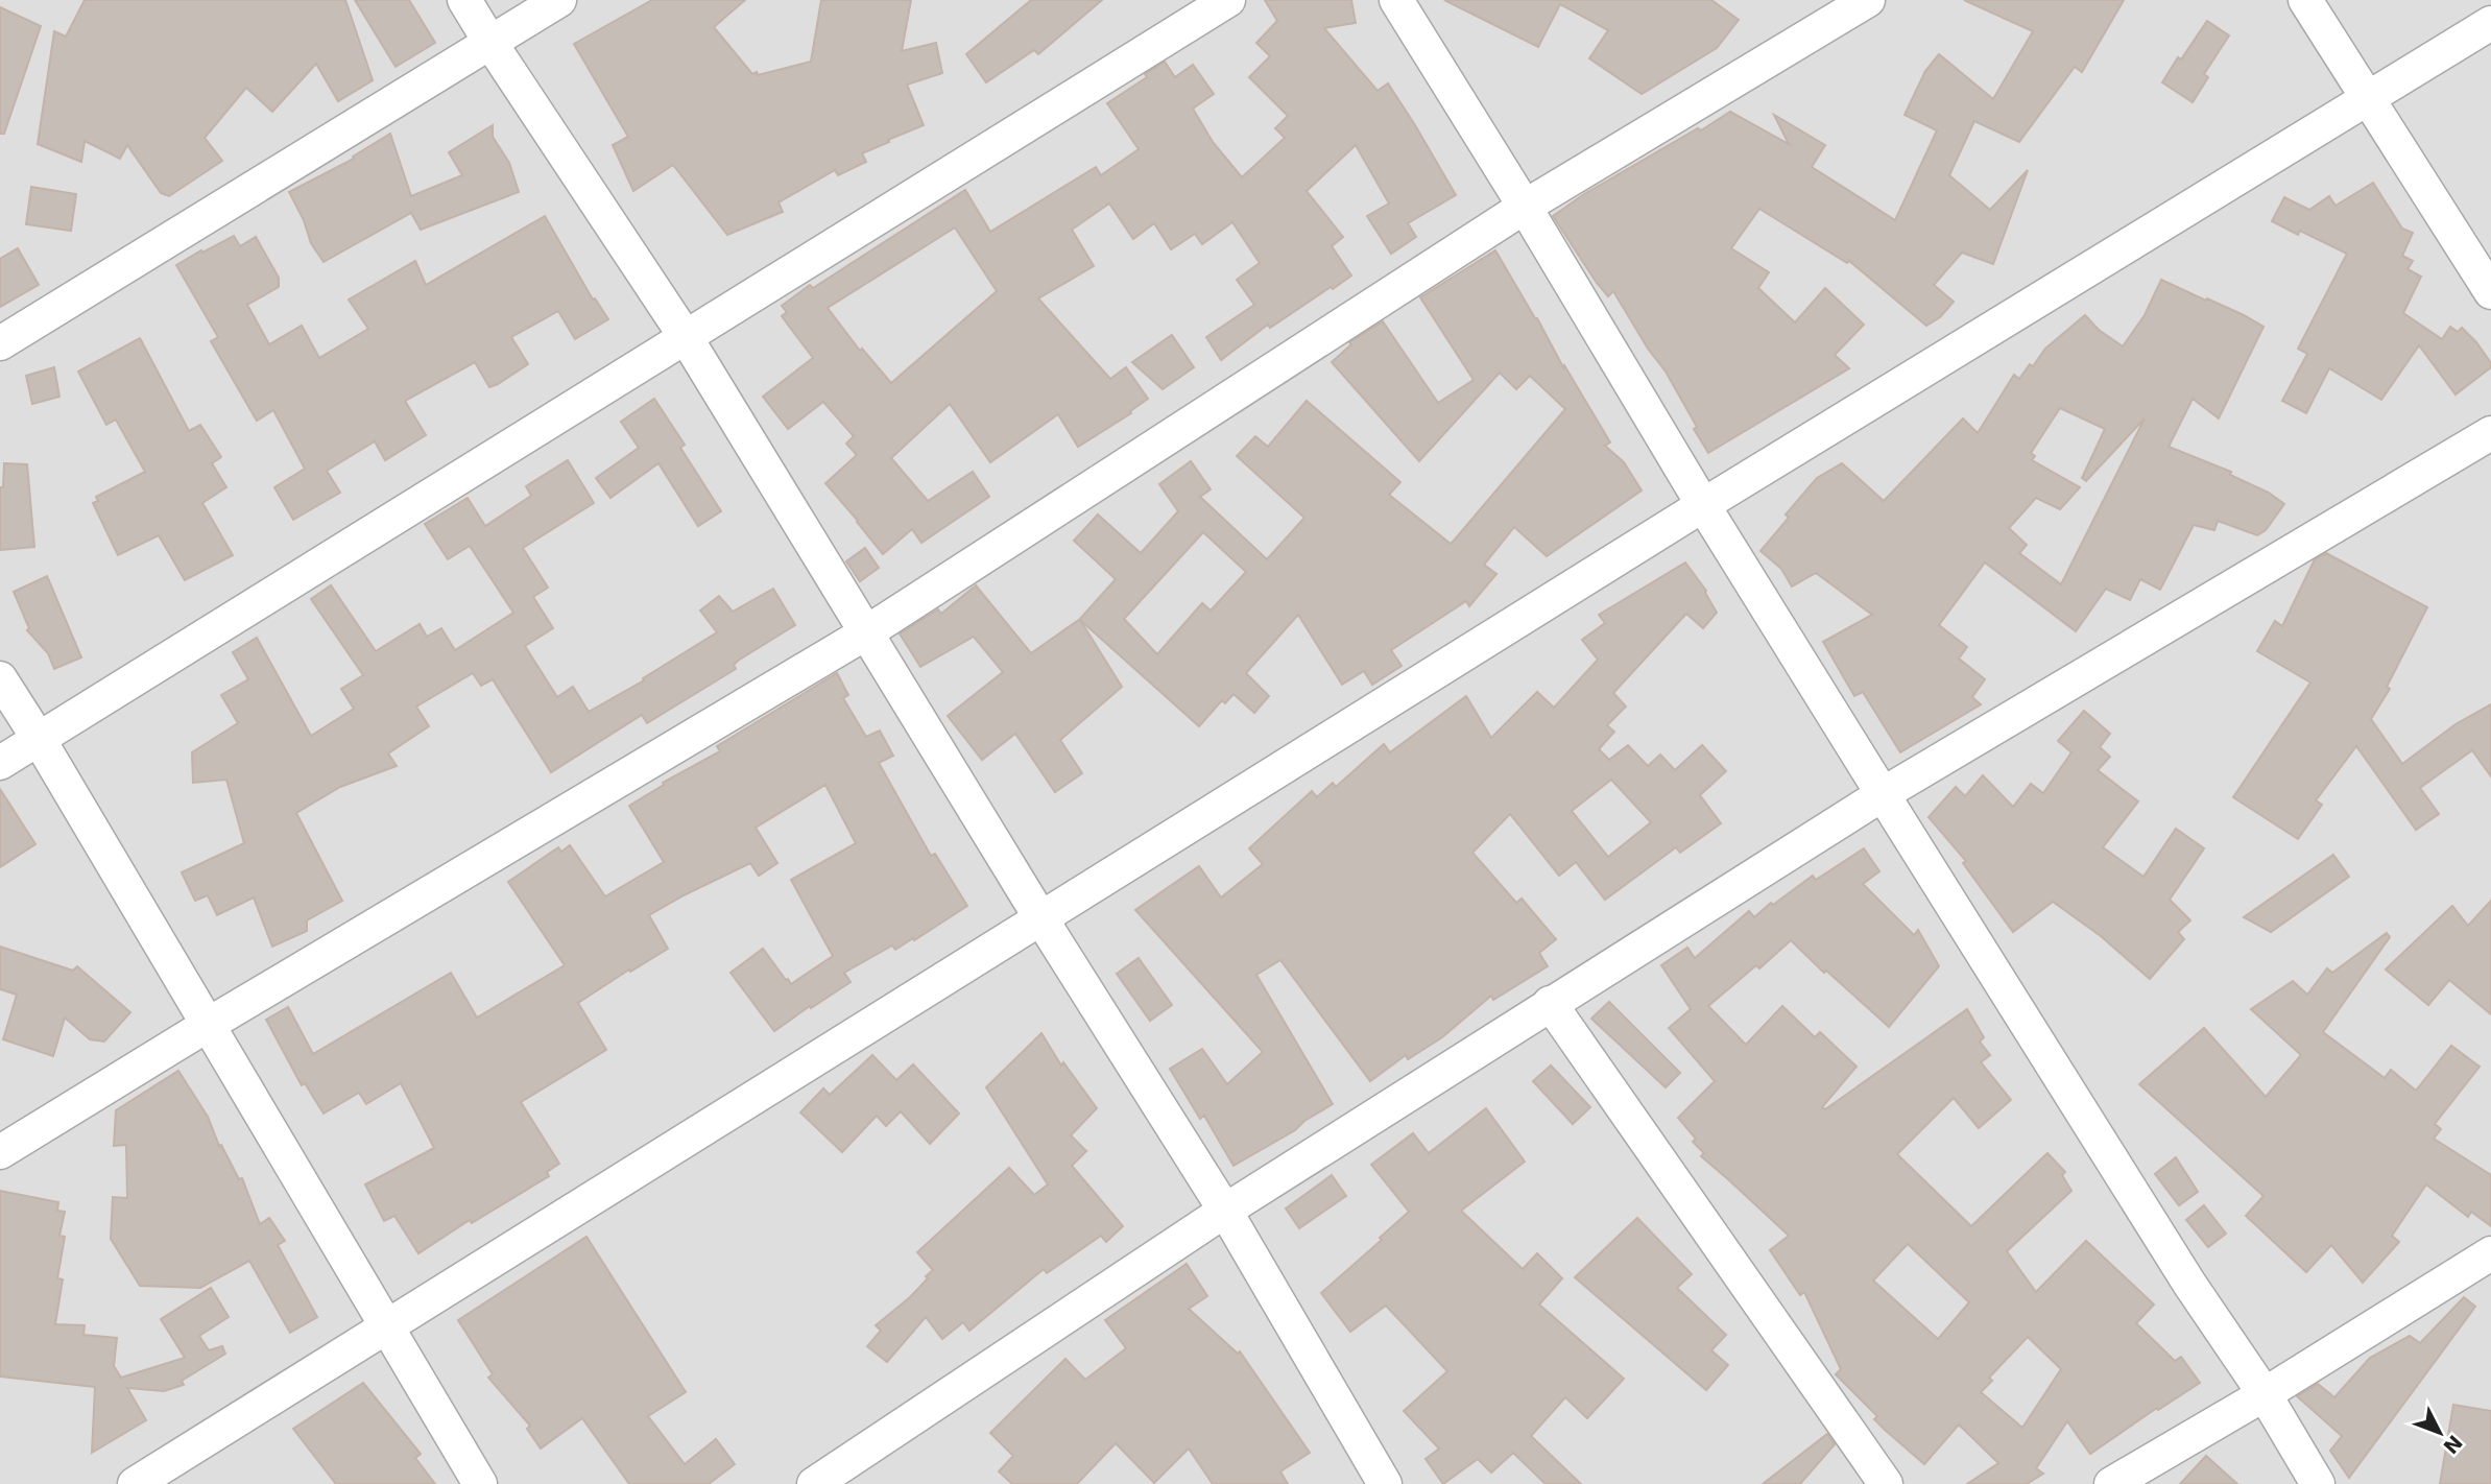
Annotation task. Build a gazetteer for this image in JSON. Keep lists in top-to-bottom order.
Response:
{
  "north": "bottom right"
}
